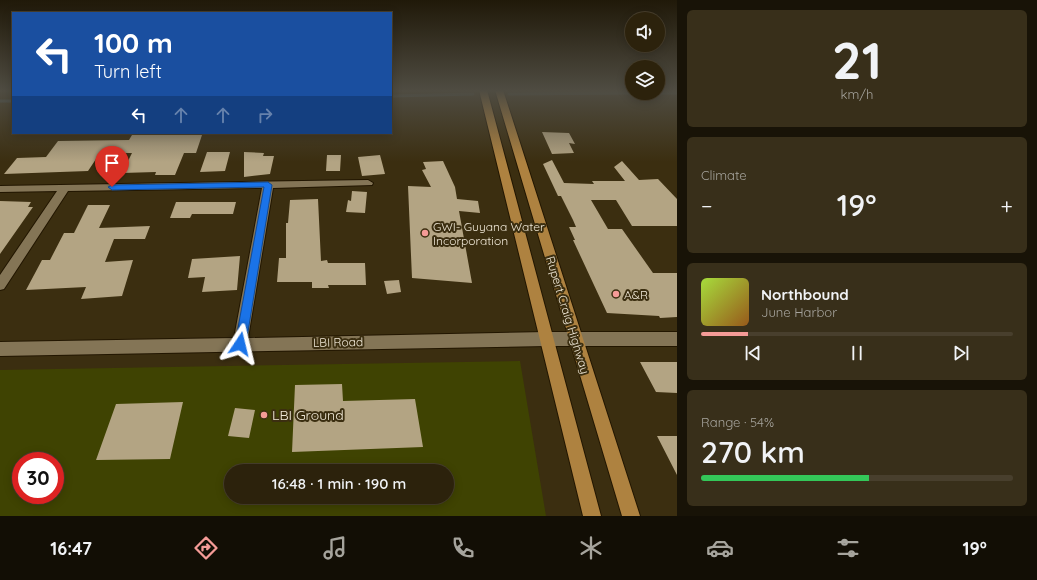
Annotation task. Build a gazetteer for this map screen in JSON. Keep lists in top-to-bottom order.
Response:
{
  "streets": {
    "main road": ["Rupert Craig Highway"],
    "street": ["LBI Road"]
  },
  "crossings": [
    ["Rupert Craig Highway", "LBI Road"]
  ],
  "places": ["GWI- Guyana Water Incorporation", "A&R", "LBI Ground"],
  "page": {
    "tile": [
      ["21", "km/h"],
      "Climate",
      ["Range · 54%", "270 km"]
    ],
    "turn": ["100 m", "Turn left"],
    "heat": ["−", "19°", "+"],
    "song": ["Northbound", "June Harbor"],
    "limit": "30",
    "trip": "16:48 · 1 min · 190 m",
    "tabs": ["16:47", "19°"]
  }
}
